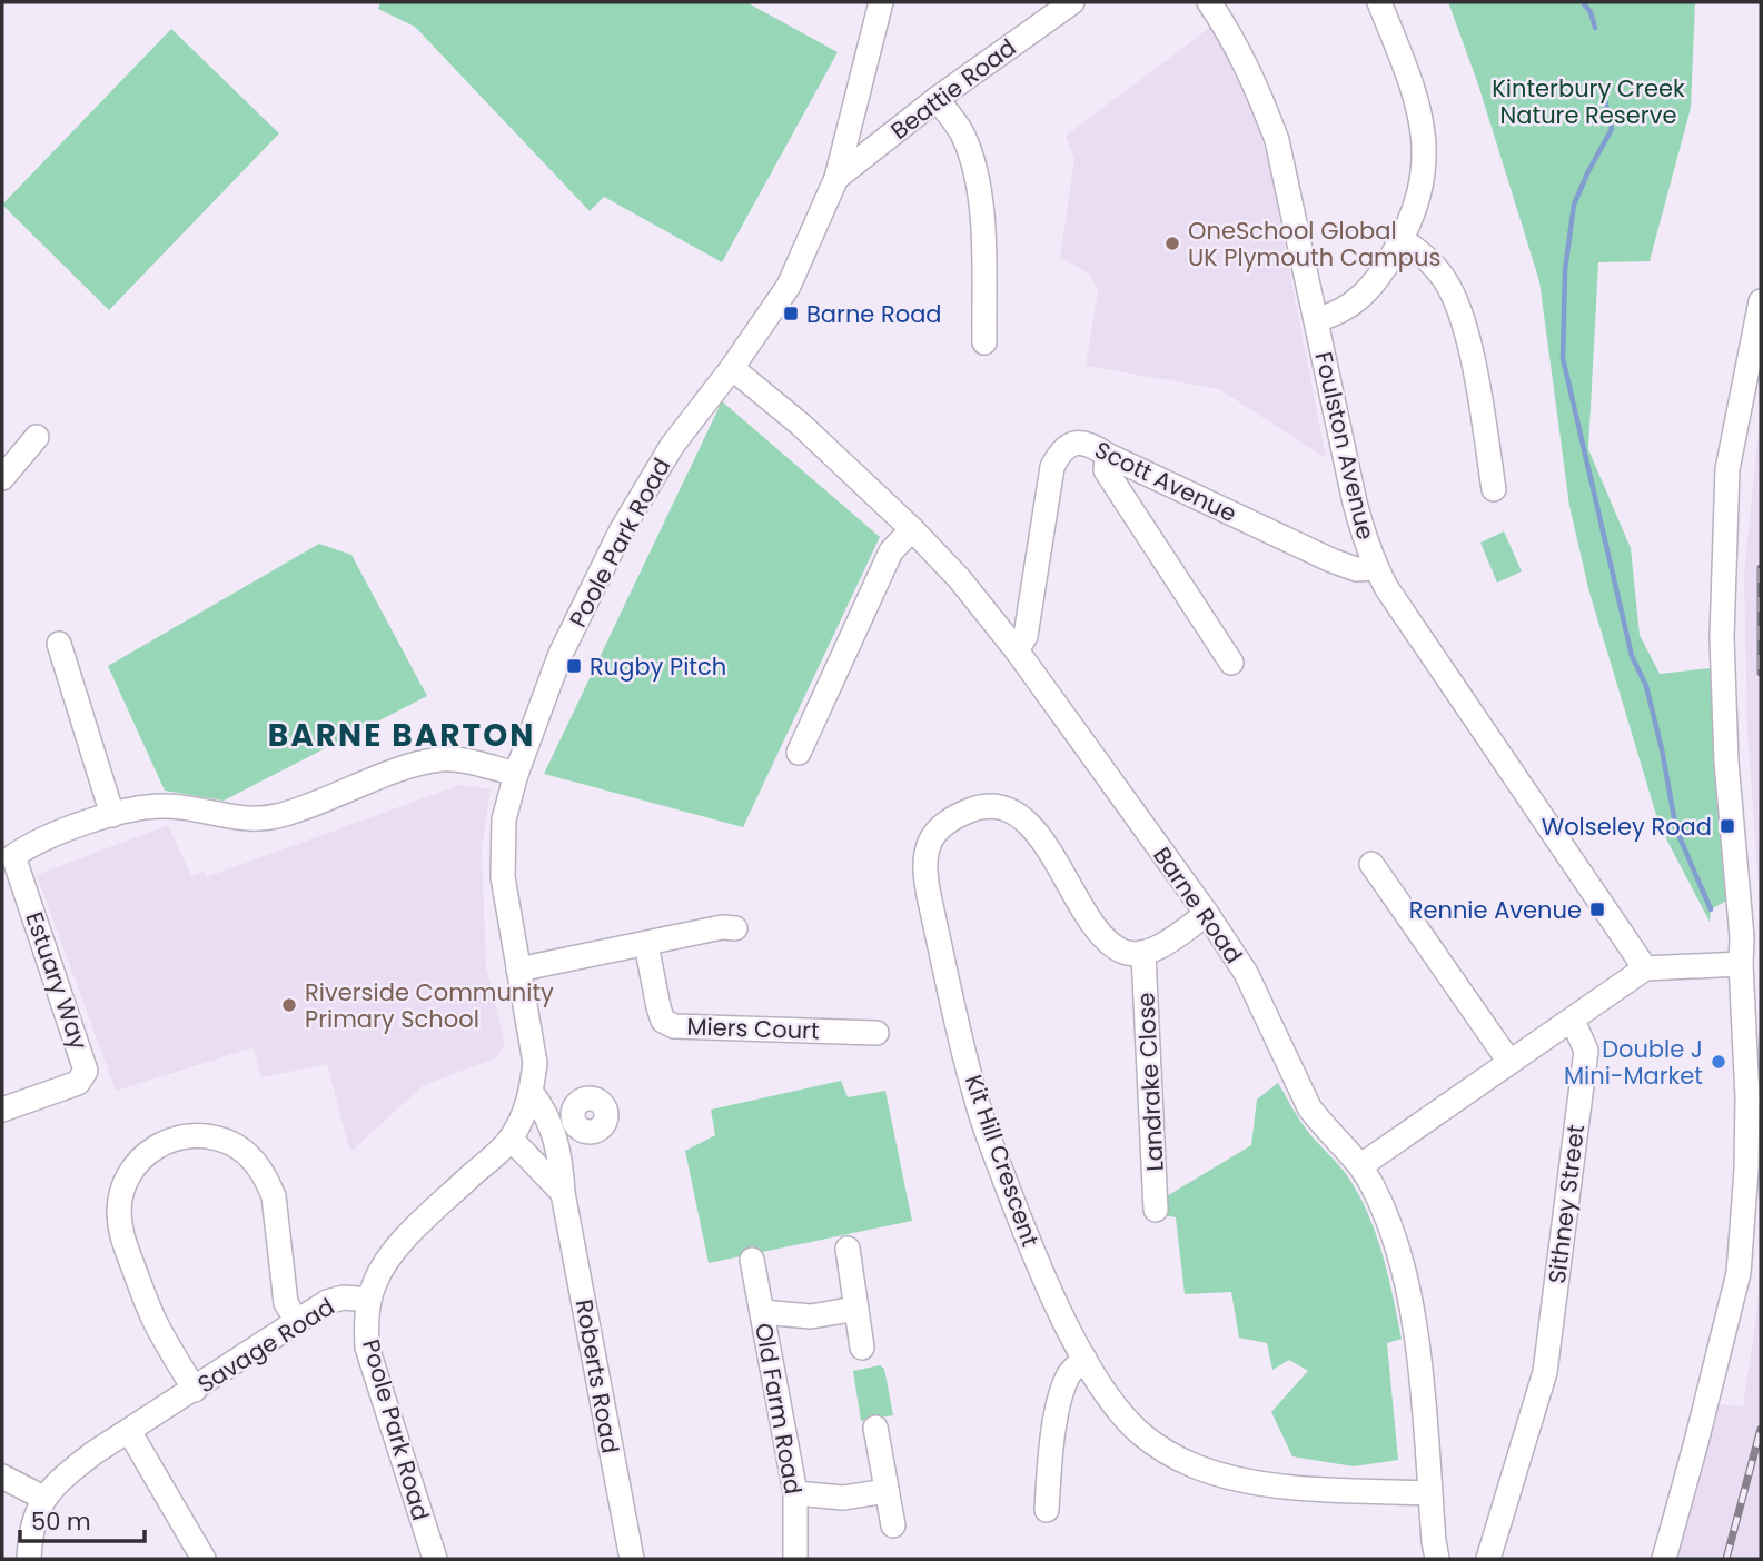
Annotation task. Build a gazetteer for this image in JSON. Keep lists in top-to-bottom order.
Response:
{
  "streets": {
    "street": [
      "Beattie Road",
      "Foulston Avenue",
      "Scott Avenue",
      "Poole Park Road",
      "Barne Road",
      "Estuary Way",
      "Miers Court",
      "Landrake Close",
      "Kit Hill Crescent",
      "Sithney Street",
      "Savage Road",
      "Roberts Road",
      "Old Farm Road"
    ]
  },
  "crossings": [
    ["Foulston Avenue", "Scott Avenue"],
    ["Scott Avenue", "Barne Road"],
    ["Poole Park Road", "Barne Road"],
    ["Poole Park Road", "Estuary Way"],
    ["Poole Park Road", "Savage Road"],
    ["Poole Park Road", "Roberts Road"],
    ["Barne Road", "Kit Hill Crescent"],
    ["Landrake Close", "Kit Hill Crescent"]
  ],
  "districts": ["BARNE BARTON"],
  "parks": ["Kinterbury Creek Nature Reserve"],
  "places": {
    "other": ["OneSchool Global UK Plymouth Campus", "Riverside Community Primary School", "Double J Mini-Market"],
    "transit": [
      "Barne Road",
      "Rugby Pitch",
      "Wolseley Road",
      "Rennie Avenue"
    ]
  },
  "scale_bar": "50 m"
}
